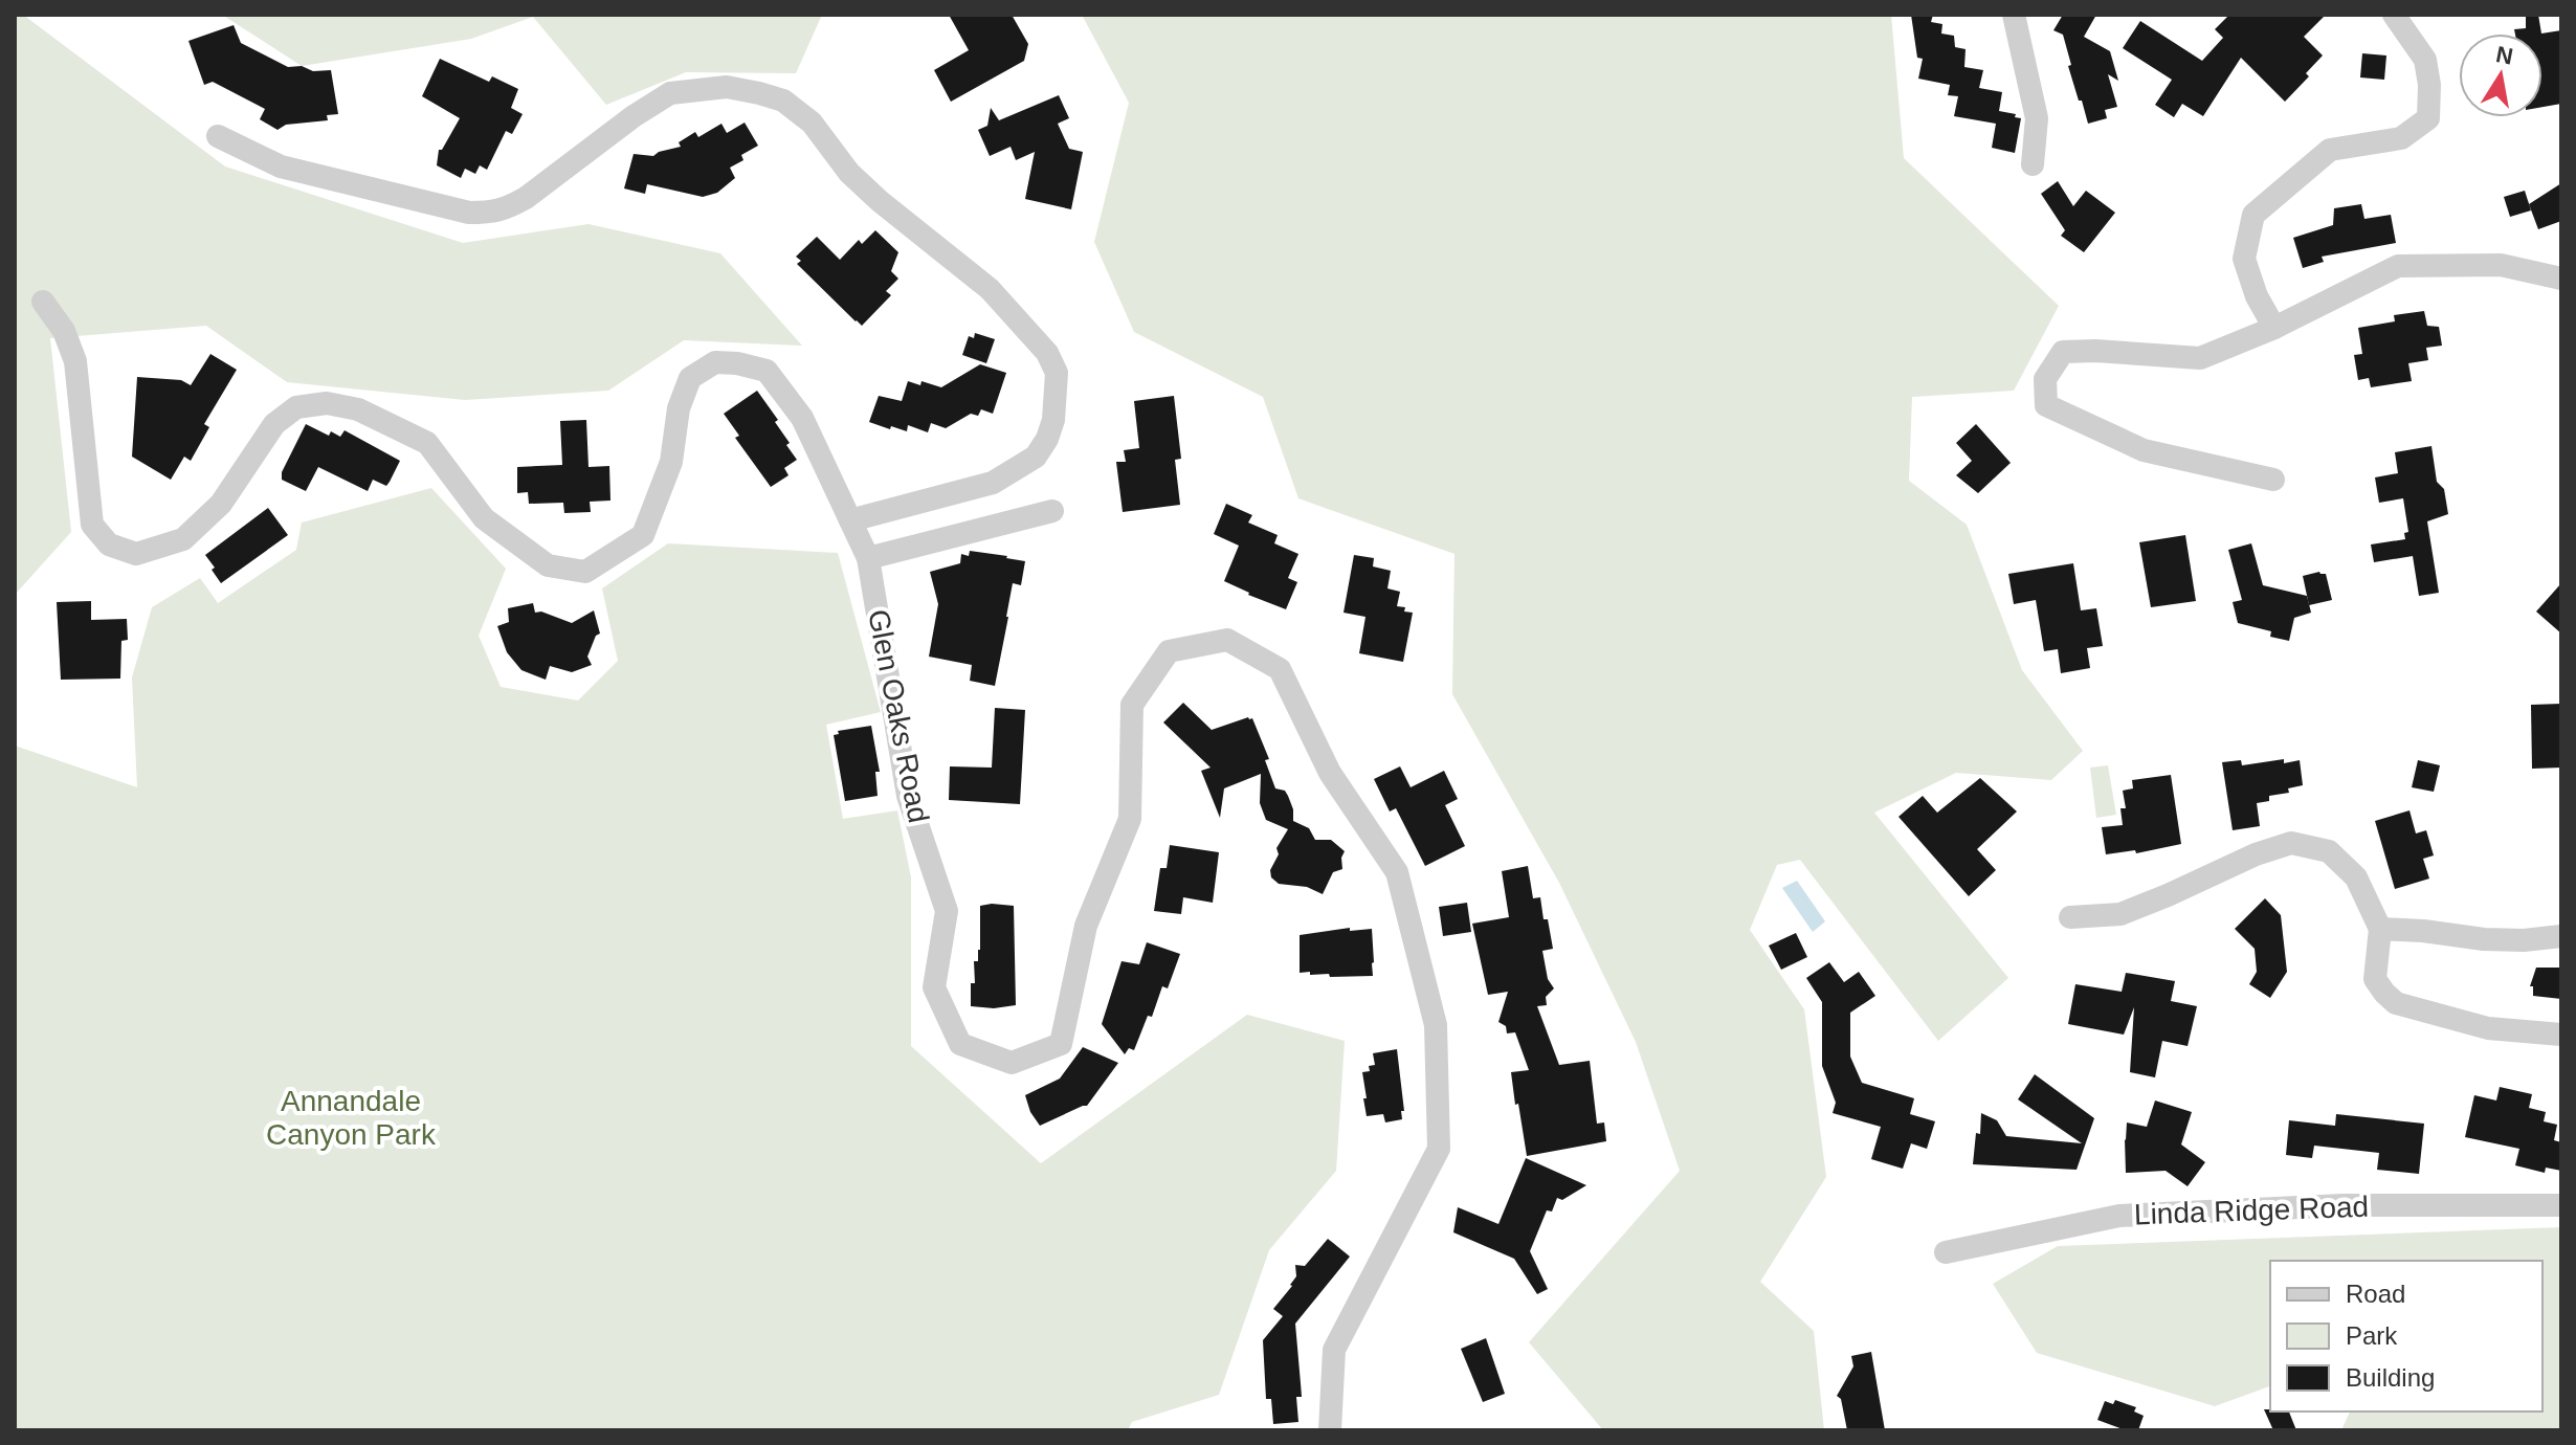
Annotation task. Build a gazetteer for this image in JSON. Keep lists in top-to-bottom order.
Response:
{
  "streets": {
    "street": ["Glen Oaks Road", "Linda Ridge Road"]
  },
  "parks": ["Annandale Canyon Park"],
  "legend": ["Road", "Park", "Building"],
  "north": "top"
}
